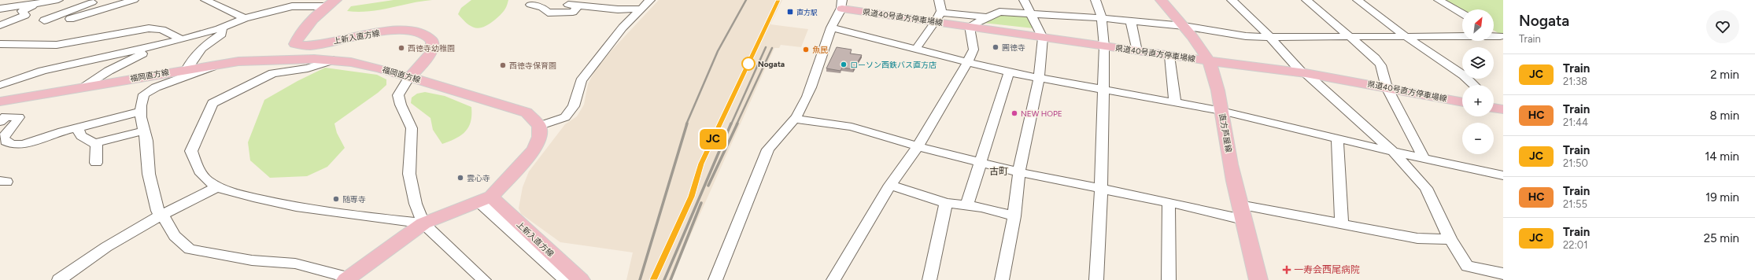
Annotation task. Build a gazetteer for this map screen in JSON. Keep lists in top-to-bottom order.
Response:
{
  "streets": {
    "main road": [
      "県道40号直方停車場線",
      "上新入直方線",
      "福岡直方線",
      "直方芦屋線"
    ]
  },
  "crossings": [
    ["県道40号直方停車場線", "直方芦屋線"],
    ["上新入直方線", "福岡直方線"]
  ],
  "districts": ["古町"],
  "places": {
    "transit": ["直方駅"],
    "other": [
      "圓徳寺",
      "西徳寺幼稚園",
      "魚民",
      "Nogata",
      "ローソン西鉄バス直方店",
      "西徳寺保育園",
      "NEW HOPE",
      "雲心寺",
      "随専寺"
    ],
    "health": ["一寿会西尾病院"]
  },
  "north": "top right",
  "page": {
    "on_map": "JC",
    "heading": ["Nogata", "Train"],
    "map_buttons": ["+", "−"],
    "list": [
      {
        "mark": "JC",
        "name": "Train",
        "note": "21:38",
        "value": "2 min"
      },
      {
        "mark": "HC",
        "name": "Train",
        "note": "21:44",
        "value": "8 min"
      },
      {
        "mark": "JC",
        "name": "Train",
        "note": "21:50",
        "value": "14 min"
      },
      {
        "mark": "HC",
        "name": "Train",
        "note": "21:55",
        "value": "19 min"
      },
      {
        "mark": "JC",
        "name": "Train",
        "note": "22:01",
        "value": "25 min"
      }
    ]
  }
}
